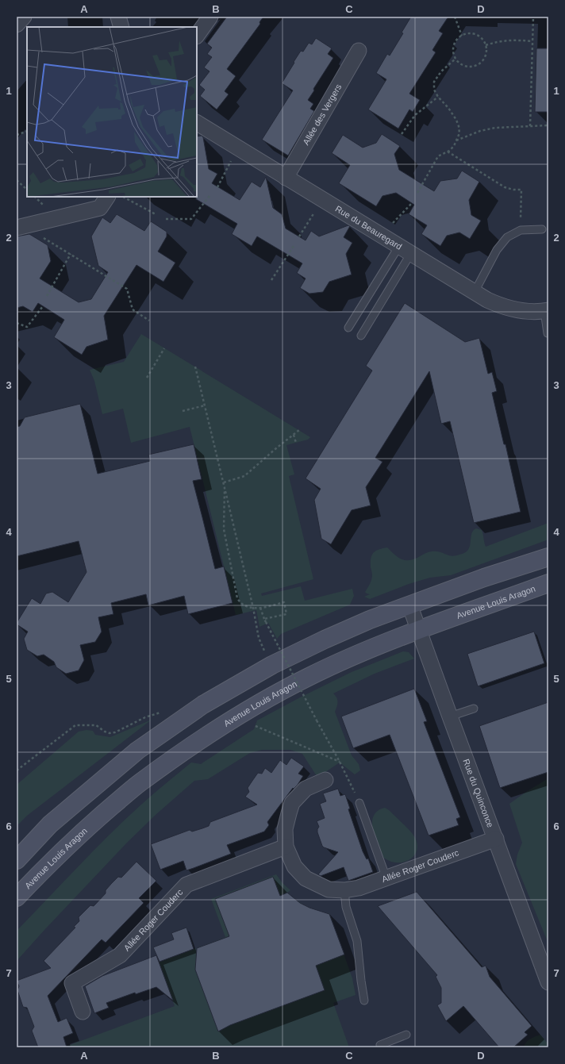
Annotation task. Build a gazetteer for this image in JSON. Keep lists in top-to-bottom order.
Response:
{
  "streets": {
    "main road": ["Avenue Louis Aragon"],
    "street": [
      "Allée des Vergers",
      "Rue du Beauregard",
      "Rue du Quinconce",
      "Allée Roger Couderc"
    ]
  },
  "crossings": [
    ["Allée des Vergers", "Rue du Beauregard"],
    ["Avenue Louis Aragon", "Rue du Quinconce"],
    ["Rue du Quinconce", "Allée Roger Couderc"]
  ],
  "grid": {
    "columns": [
      "A",
      "B",
      "C",
      "D"
    ],
    "rows": [
      "1",
      "2",
      "3",
      "4",
      "5",
      "6",
      "7"
    ]
  }
}
